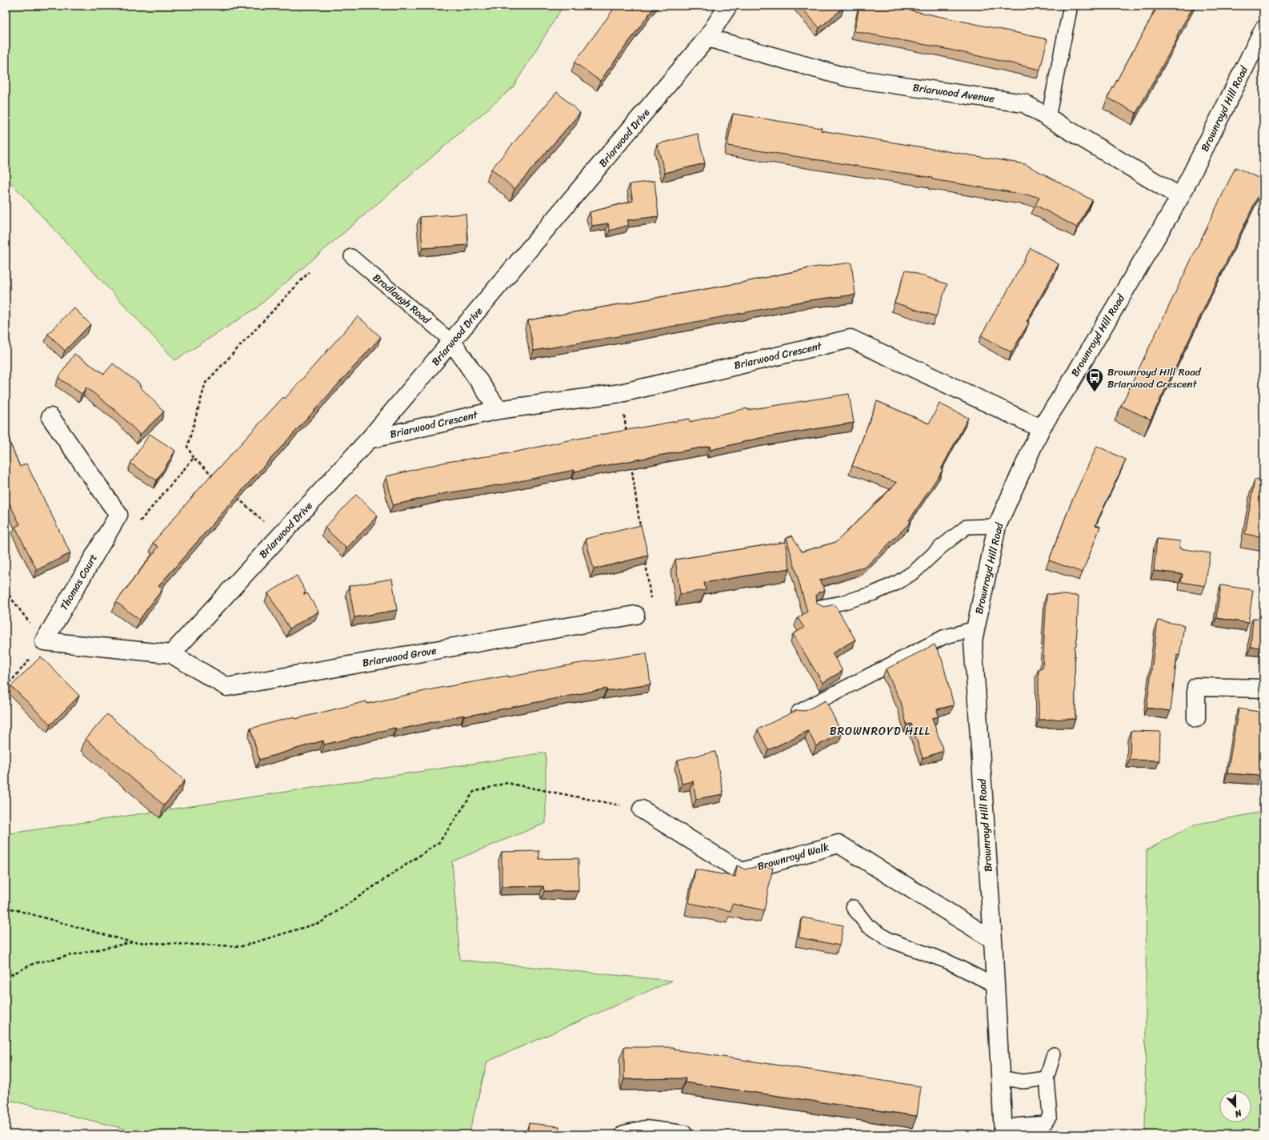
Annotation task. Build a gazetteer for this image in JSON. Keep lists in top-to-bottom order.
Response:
{
  "streets": {
    "street": [
      "Briarwood Avenue",
      "Brownroyd Hill Road",
      "Briarwood Drive",
      "Briarwood Crescent",
      "Thomas Court",
      "Briarwood Grove",
      "Brownroyd Walk"
    ],
    "lane": ["Bradlaugh Road"]
  },
  "crossings": [
    ["Briarwood Avenue", "Brownroyd Hill Road"],
    ["Briarwood Avenue", "Briarwood Drive"],
    ["Brownroyd Hill Road", "Briarwood Crescent"],
    ["Brownroyd Hill Road", "Brownroyd Walk"],
    ["Briarwood Drive", "Bradlaugh Road"],
    ["Briarwood Drive", "Briarwood Crescent"],
    ["Briarwood Drive", "Thomas Court"],
    ["Briarwood Drive", "Briarwood Grove"],
    ["Thomas Court", "Briarwood Grove"]
  ],
  "districts": ["BROWNROYD HILL"],
  "places": {
    "bus stop": ["Brownroyd Hill Road Briarwood Crescent"]
  },
  "north": "bottom"
}
